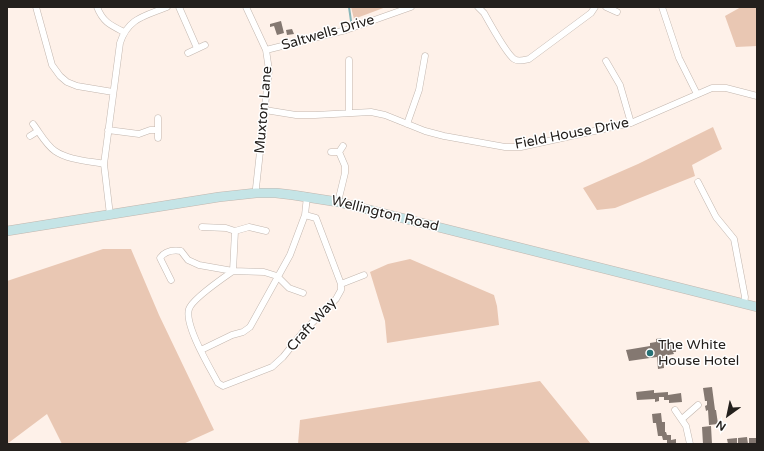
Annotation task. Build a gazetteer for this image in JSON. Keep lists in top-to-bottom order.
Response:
{
  "streets": {
    "street": [
      "Saltwells Drive",
      "Muxton Lane",
      "Field House Drive",
      "Wellington Road",
      "Craft Way"
    ]
  },
  "crossings": [
    ["Saltwells Drive", "Muxton Lane"],
    ["Muxton Lane", "Field House Drive"],
    ["Muxton Lane", "Wellington Road"]
  ],
  "places": ["The White House Hotel"],
  "north": "bottom left"
}
